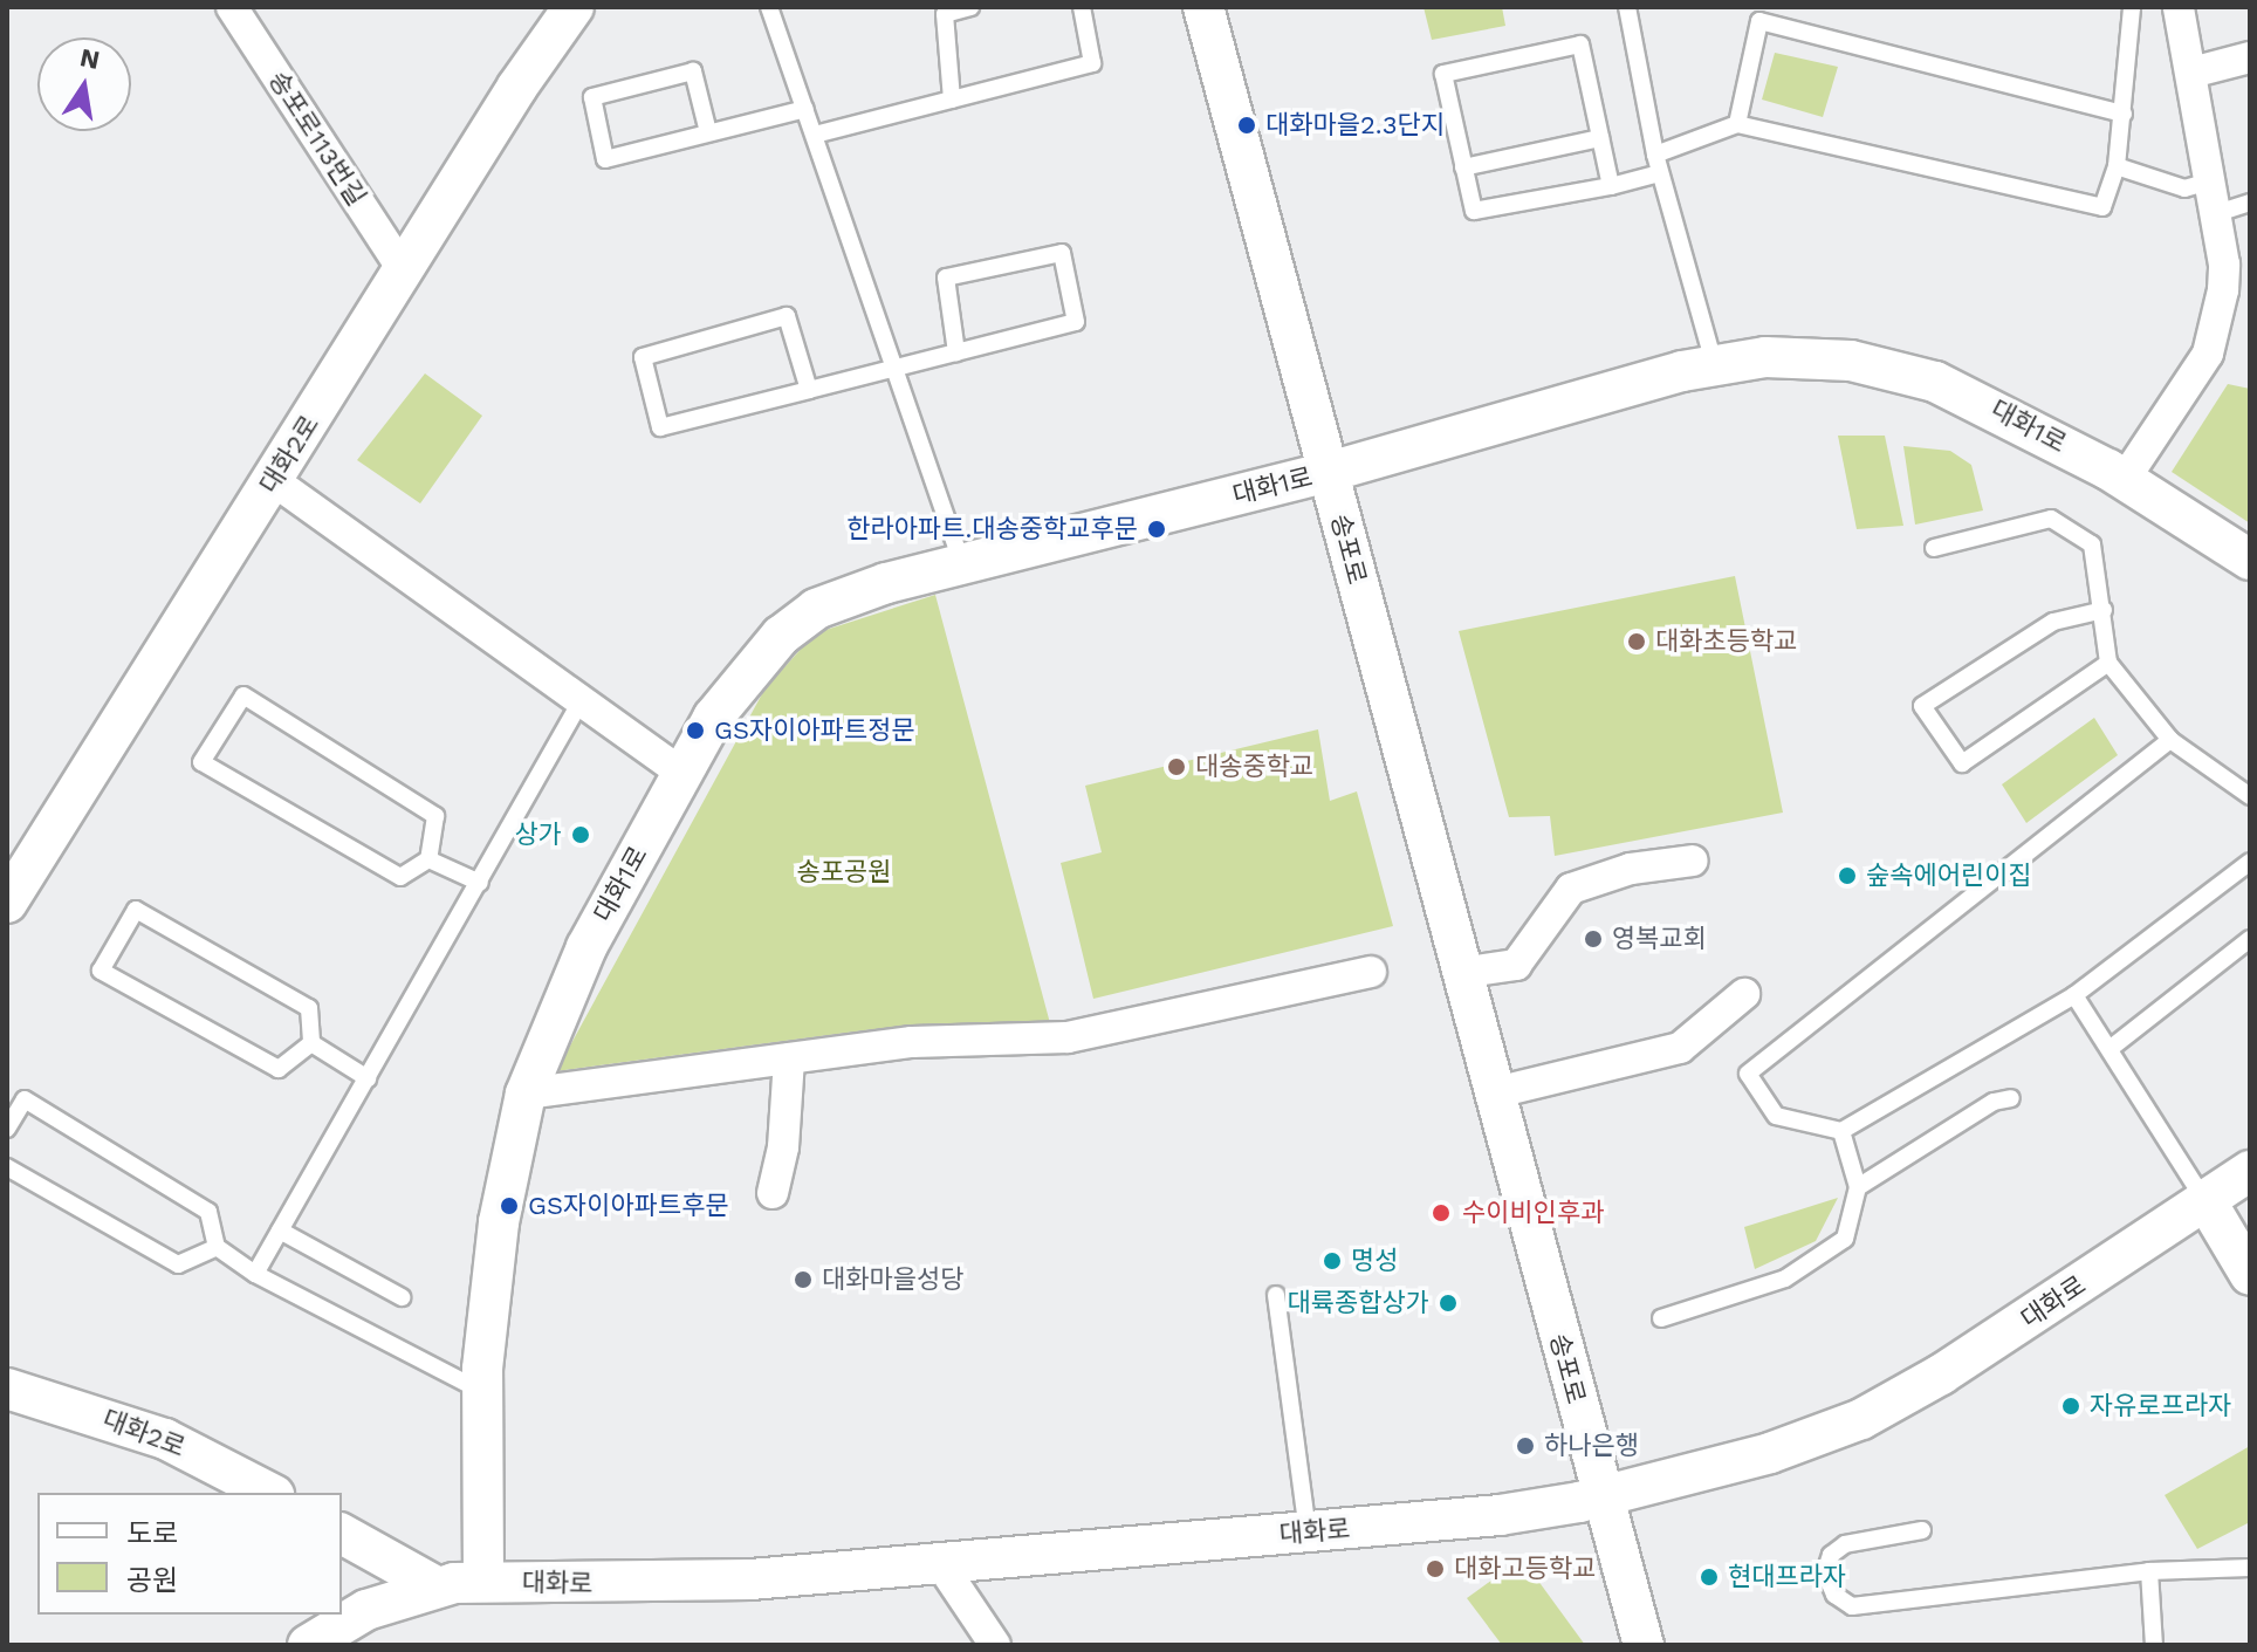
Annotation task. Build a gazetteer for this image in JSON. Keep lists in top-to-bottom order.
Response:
{
  "streets": {
    "street": [
      "송포로113번길",
      "대화1로",
      "대화2로",
      "송포로",
      "대화로"
    ]
  },
  "crossings": [
    ["송포로113번길", "대화2로"],
    ["대화1로", "송포로"],
    ["대화1로", "대화로"],
    ["송포로", "대화로"]
  ],
  "parks": ["송포공원"],
  "places": [
    "대화마을2.3단지",
    "한라아파트.대송중학교후문",
    "대화초등학교",
    "GS자이아파트정문",
    "대송중학교",
    "상가",
    "숲속에어린이집",
    "영복교회",
    "GS자이아파트후문",
    "수이비인후과",
    "명성",
    "대화마을성당",
    "대륙종합상가",
    "자유로프라자",
    "하나은행",
    "대화고등학교",
    "현대프라자"
  ],
  "legend": ["도로", "공원"],
  "north": "top"
}
